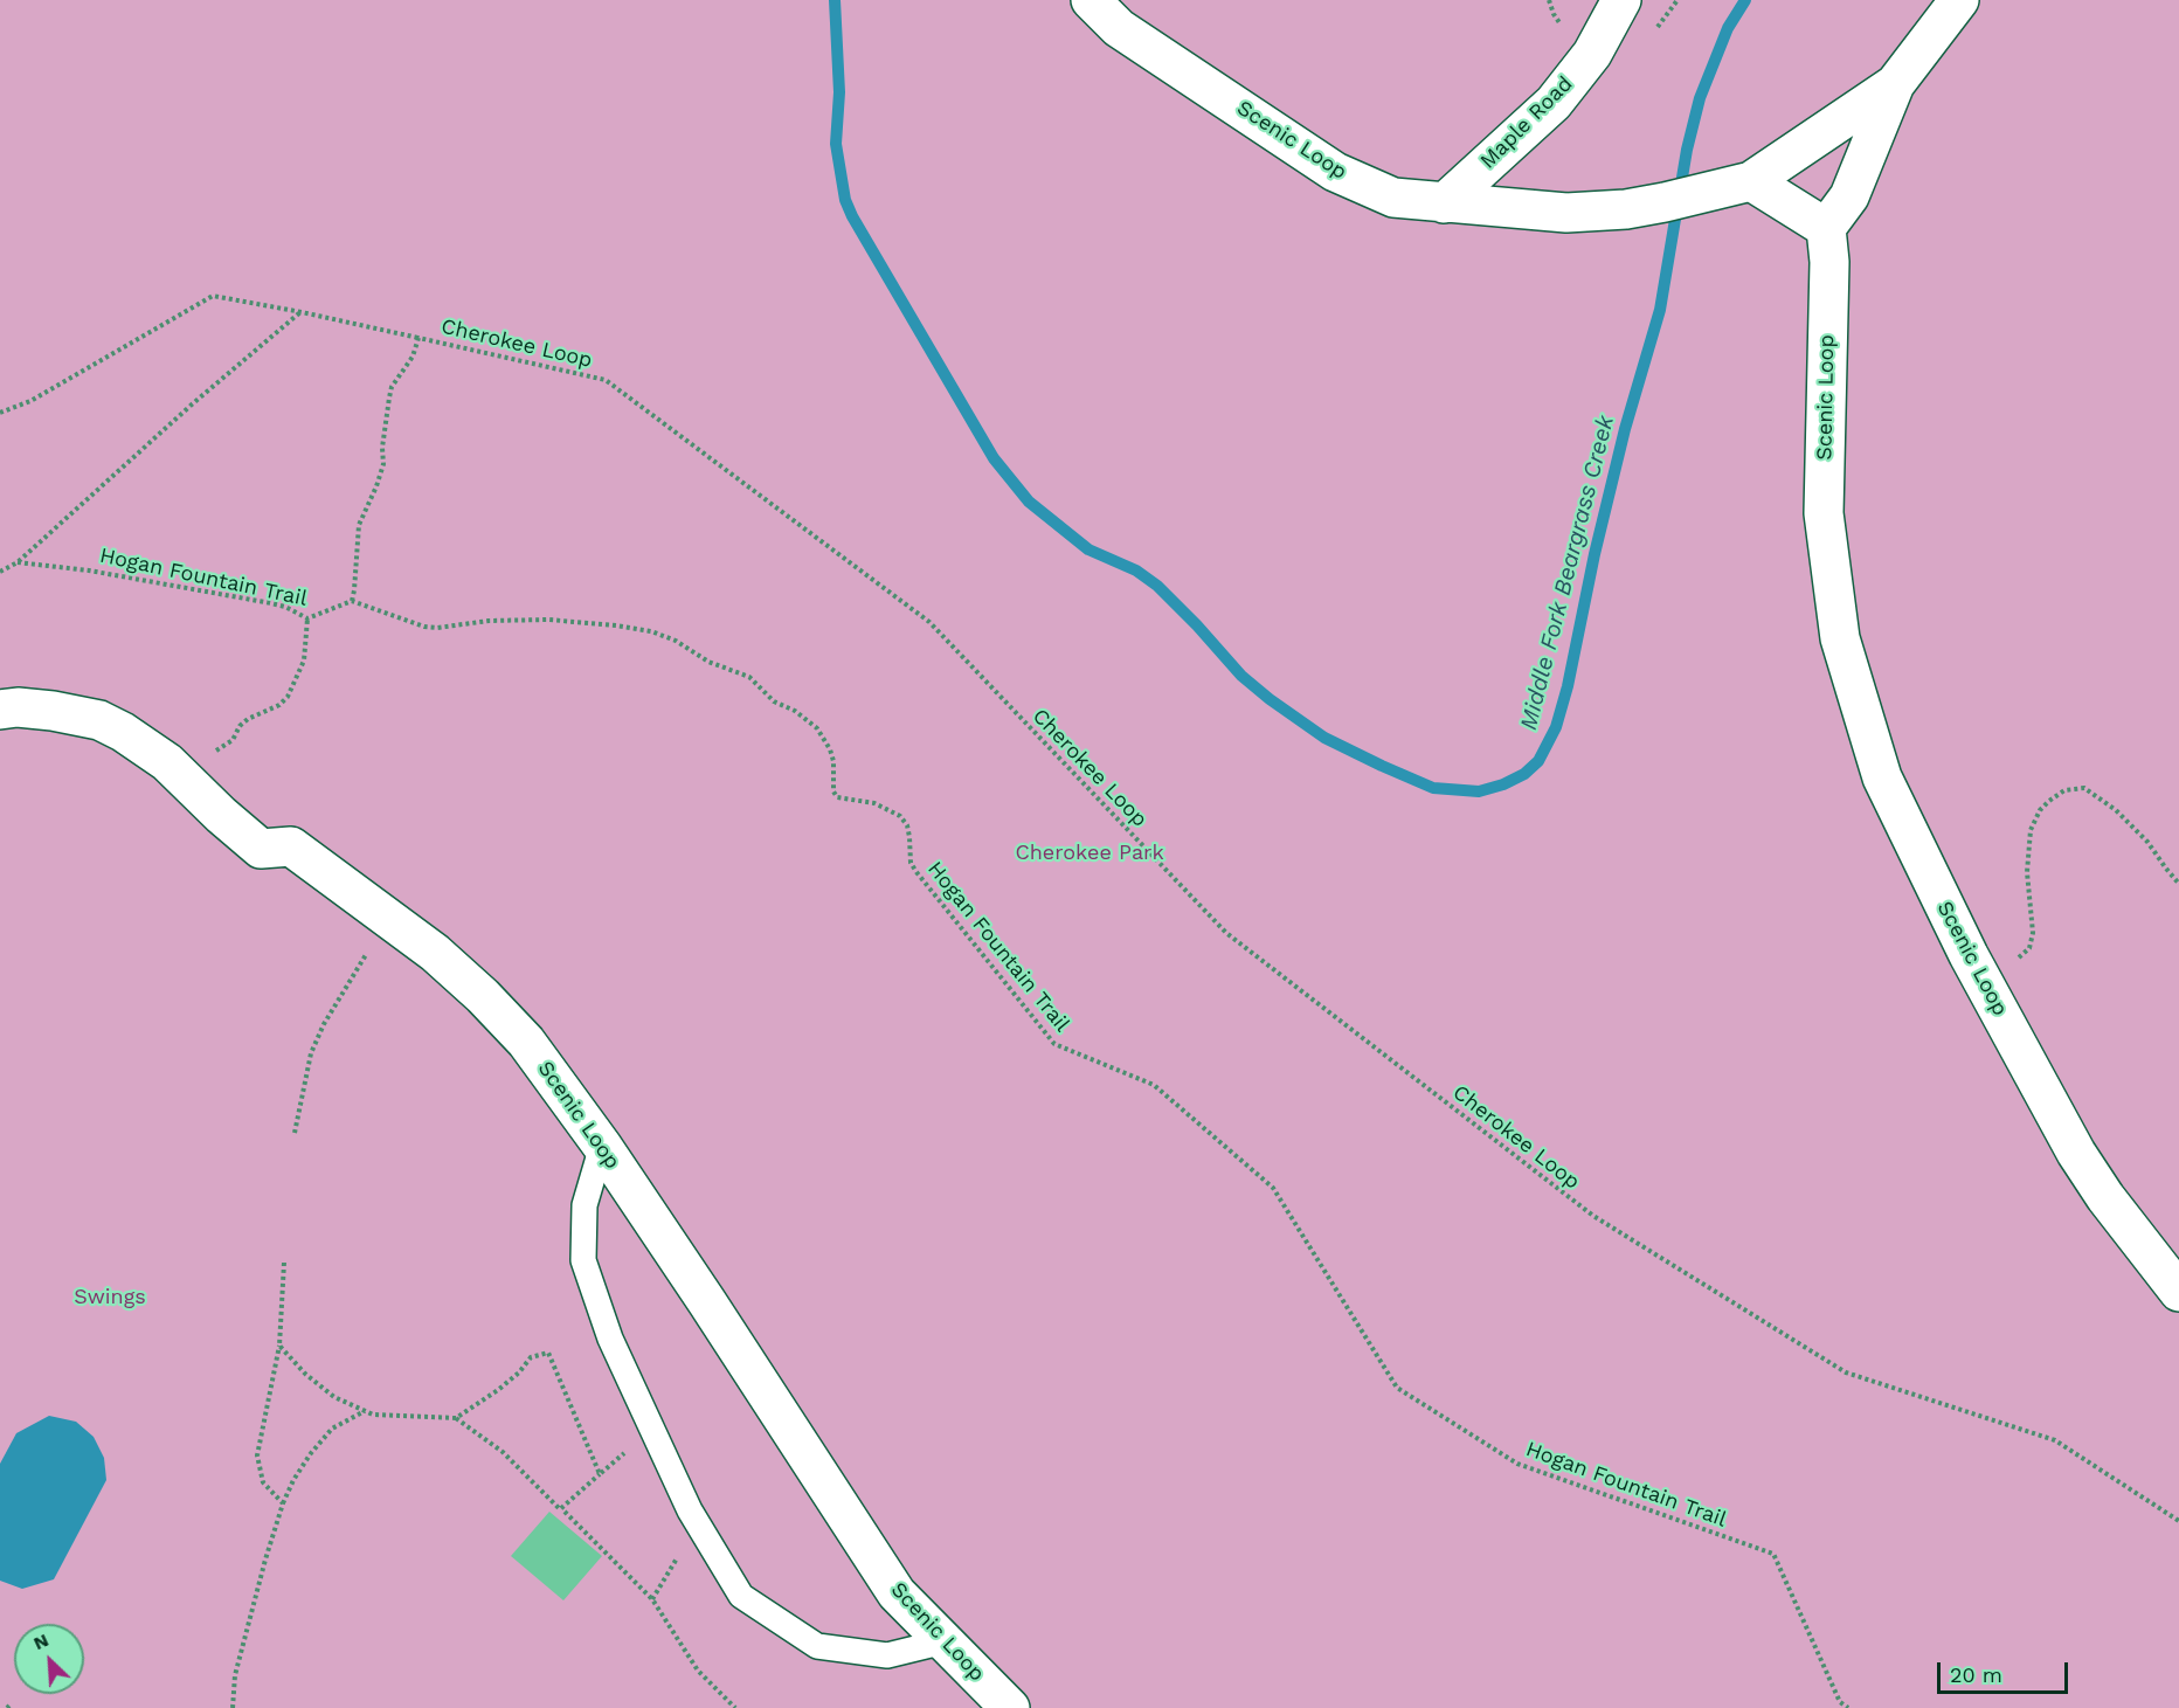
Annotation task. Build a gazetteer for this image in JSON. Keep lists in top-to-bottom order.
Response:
{
  "streets": {
    "street": ["Maple Road", "Scenic Loop"],
    "path": ["Cherokee Loop", "Hogan Fountain Trail"]
  },
  "crossings": [
    ["Maple Road", "Scenic Loop"],
    ["Cherokee Loop", "Hogan Fountain Trail"]
  ],
  "water": ["Middle Fork Beargrass Creek"],
  "parks": ["Cherokee Park", "Swings"],
  "scale_bar": "20 m",
  "north": "top left"
}
